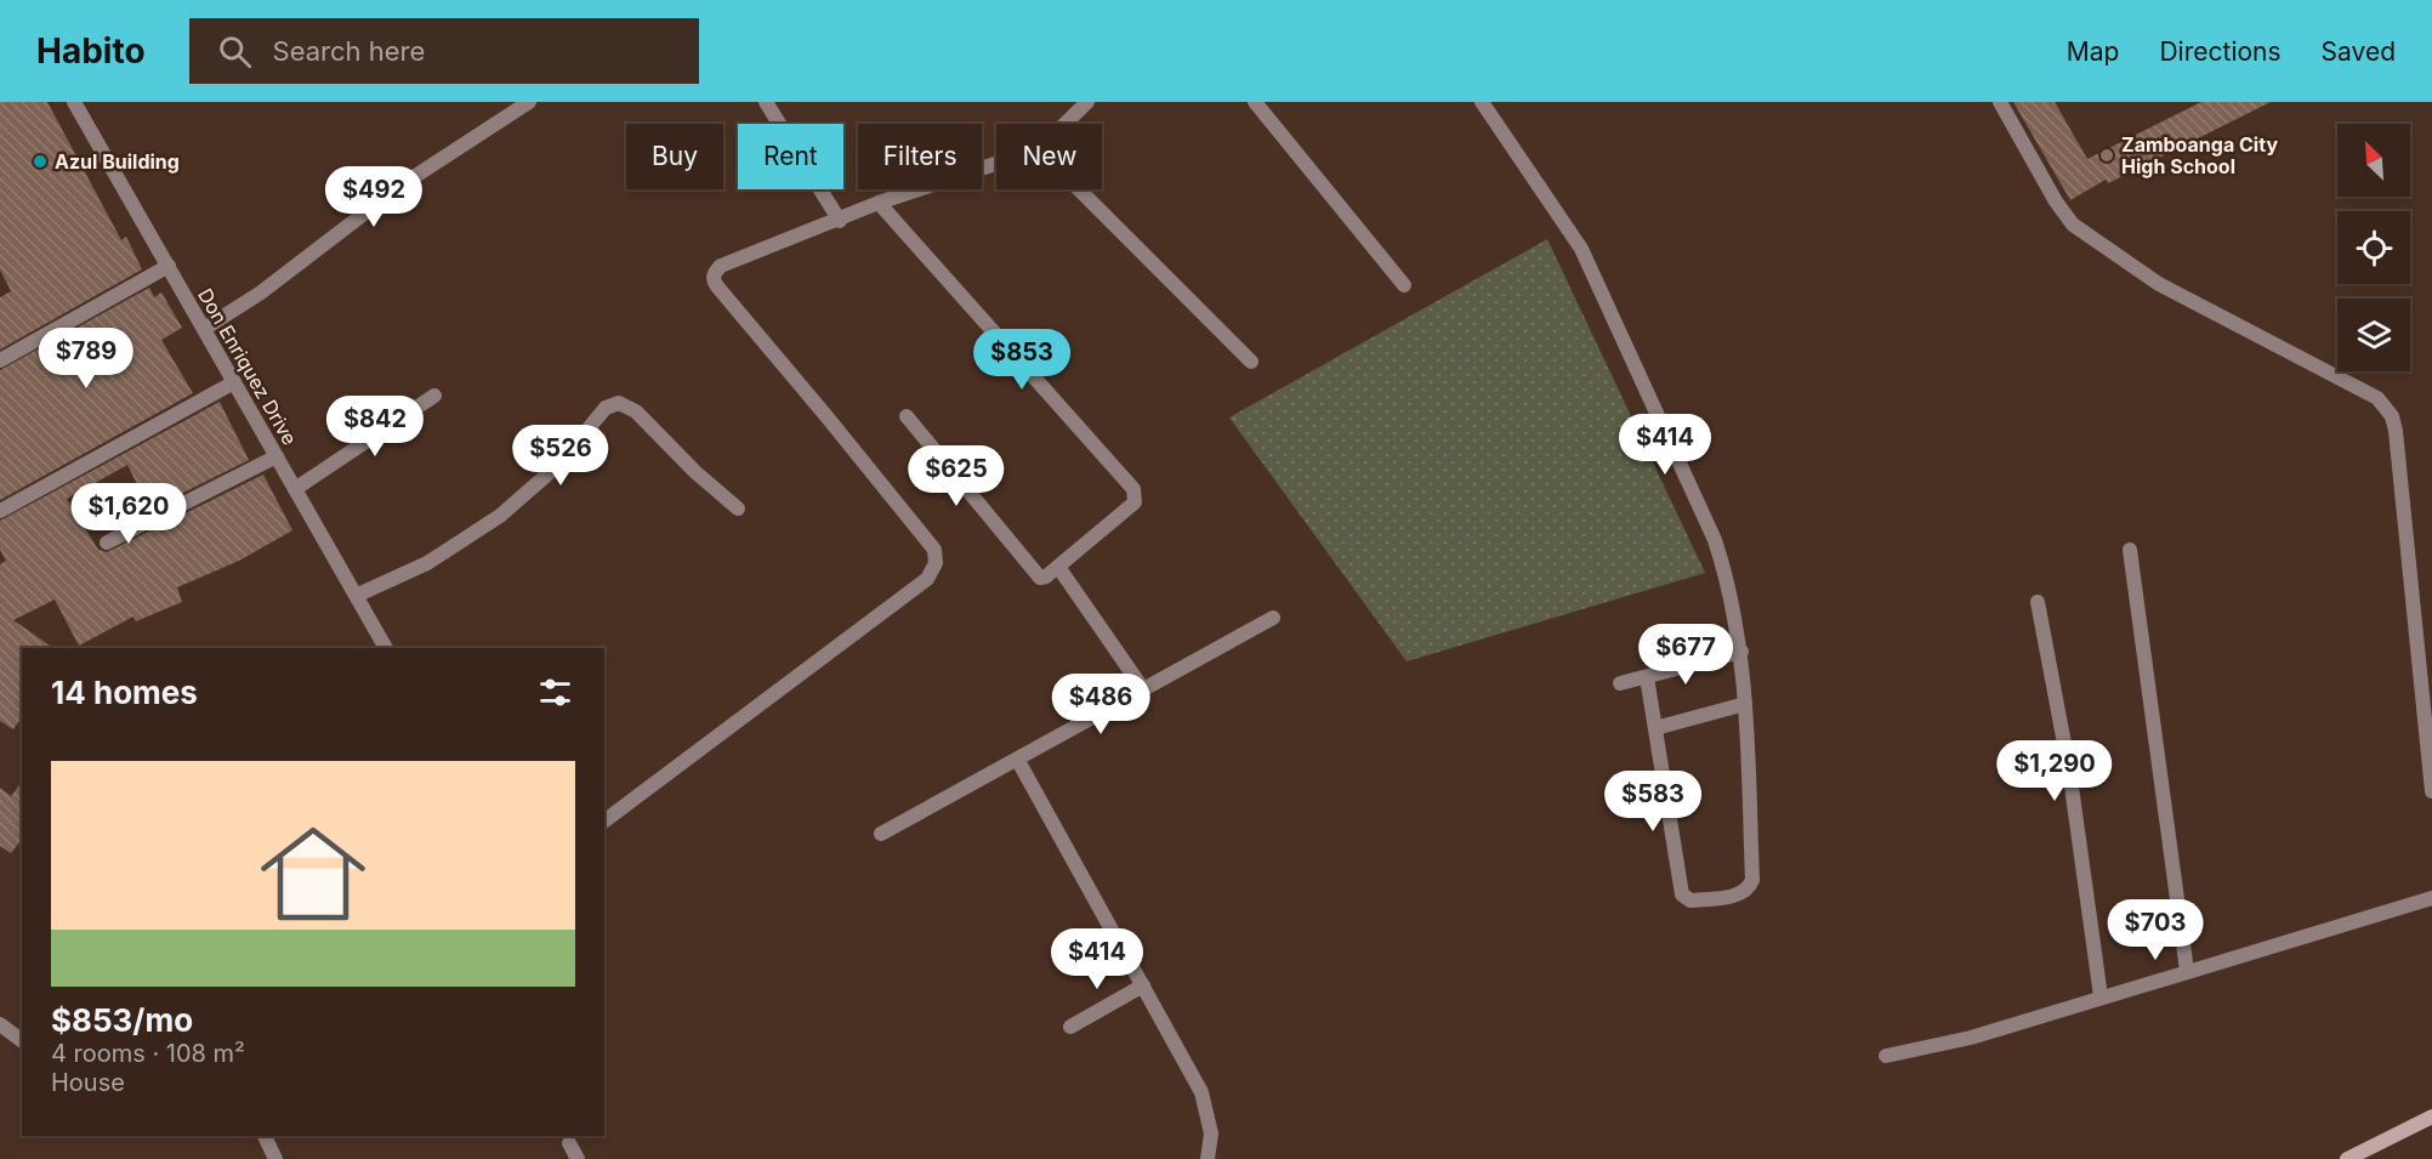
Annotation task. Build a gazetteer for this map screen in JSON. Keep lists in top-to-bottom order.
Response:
{
  "streets": {
    "street": ["Don Enriquez Drive"]
  },
  "places": ["Zamboanga City High School", "Azul Building"],
  "north": "top left",
  "page": {
    "header": "Habito",
    "search": "Search here",
    "nav": ["Map", "Directions", "Saved"],
    "chip": [
      "Buy",
      "Rent",
      "Filters",
      "New"
    ],
    "price": [
      "$492",
      "$789",
      "$853",
      "$842",
      "$414",
      "$526",
      "$625",
      "$1,620",
      "$677",
      "$486",
      "$1,290",
      "$583",
      "$703",
      "$414"
    ],
    "heading": "14 homes",
    "list": [
      {
        "name": "$853/mo",
        "note": "4 rooms · 108 m² · House"
      }
    ]
  }
}
